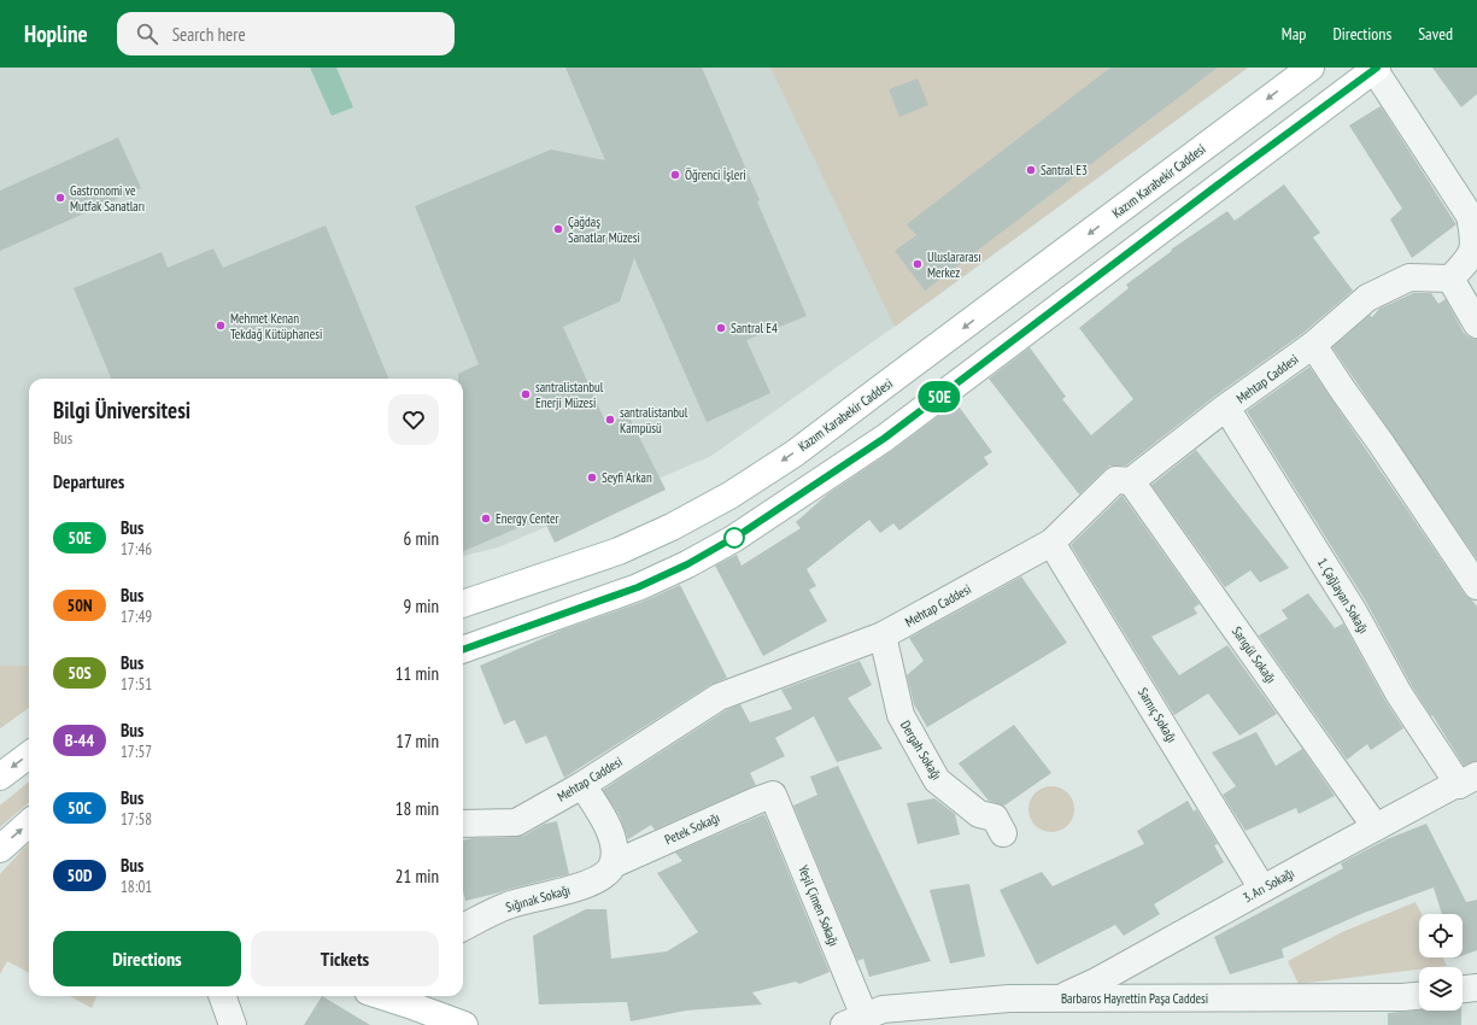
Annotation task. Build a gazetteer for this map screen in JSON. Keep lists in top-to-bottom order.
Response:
{
  "streets": {
    "main road": ["Kazım Karabekir Caddesi"],
    "street": [
      "Mehtap Caddesi",
      "1. Çağlayan Sokağı",
      "Sarıgül Sokağı",
      "Sarnıç Sokağı",
      "Dergah Sokağı",
      "Petek Sokağı",
      "3. Arı Sokağı",
      "Sığınak Sokağı",
      "Yeşil Çimen Sokağı",
      "Barbaros Hayrettin Paşa Caddesi"
    ]
  },
  "crossings": [
    ["Mehtap Caddesi", "1. Çağlayan Sokağı"],
    ["Mehtap Caddesi", "Sarıgül Sokağı"],
    ["Mehtap Caddesi", "Sarnıç Sokağı"],
    ["Mehtap Caddesi", "Dergah Sokağı"],
    ["1. Çağlayan Sokağı", "3. Arı Sokağı"],
    ["Sarıgül Sokağı", "3. Arı Sokağı"],
    ["Sarnıç Sokağı", "3. Arı Sokağı"],
    ["Petek Sokağı", "Sığınak Sokağı"],
    ["Petek Sokağı", "Yeşil Çimen Sokağı"],
    ["3. Arı Sokağı", "Barbaros Hayrettin Paşa Caddesi"],
    ["Yeşil Çimen Sokağı", "Barbaros Hayrettin Paşa Caddesi"]
  ],
  "places": [
    "Santral E3",
    "Öğrenci İşleri",
    "Gastronomi ve Mutfak Sanatları",
    "Çağdaş Sanatlar Müzesi",
    "Uluslararası Merkez",
    "Mehmet Kenan Tekdağ Kütüphanesi",
    "Santral E4",
    "santralistanbul Enerji Müzesi",
    "santralistanbul Kampüsü",
    "Seyfi Arkan",
    "Energy Center"
  ],
  "lines": ["bus line 50E"],
  "page": {
    "header": "Hopline",
    "search": "Search here",
    "nav": ["Map", "Directions", "Saved"],
    "on_map": "50E",
    "heading": [
      ["Bilgi Üniversitesi", "Bus"],
      "Departures"
    ],
    "list": [
      {
        "mark": "50E",
        "name": "Bus",
        "note": "17:46",
        "value": "6 min"
      },
      {
        "mark": "50N",
        "name": "Bus",
        "note": "17:49",
        "value": "9 min"
      },
      {
        "mark": "50S",
        "name": "Bus",
        "note": "17:51",
        "value": "11 min"
      },
      {
        "mark": "B-44",
        "name": "Bus",
        "note": "17:57",
        "value": "17 min"
      },
      {
        "mark": "50C",
        "name": "Bus",
        "note": "17:58",
        "value": "18 min"
      },
      {
        "mark": "50D",
        "name": "Bus",
        "note": "18:01",
        "value": "21 min"
      }
    ],
    "buttons": ["Directions", "Tickets"]
  }
}
